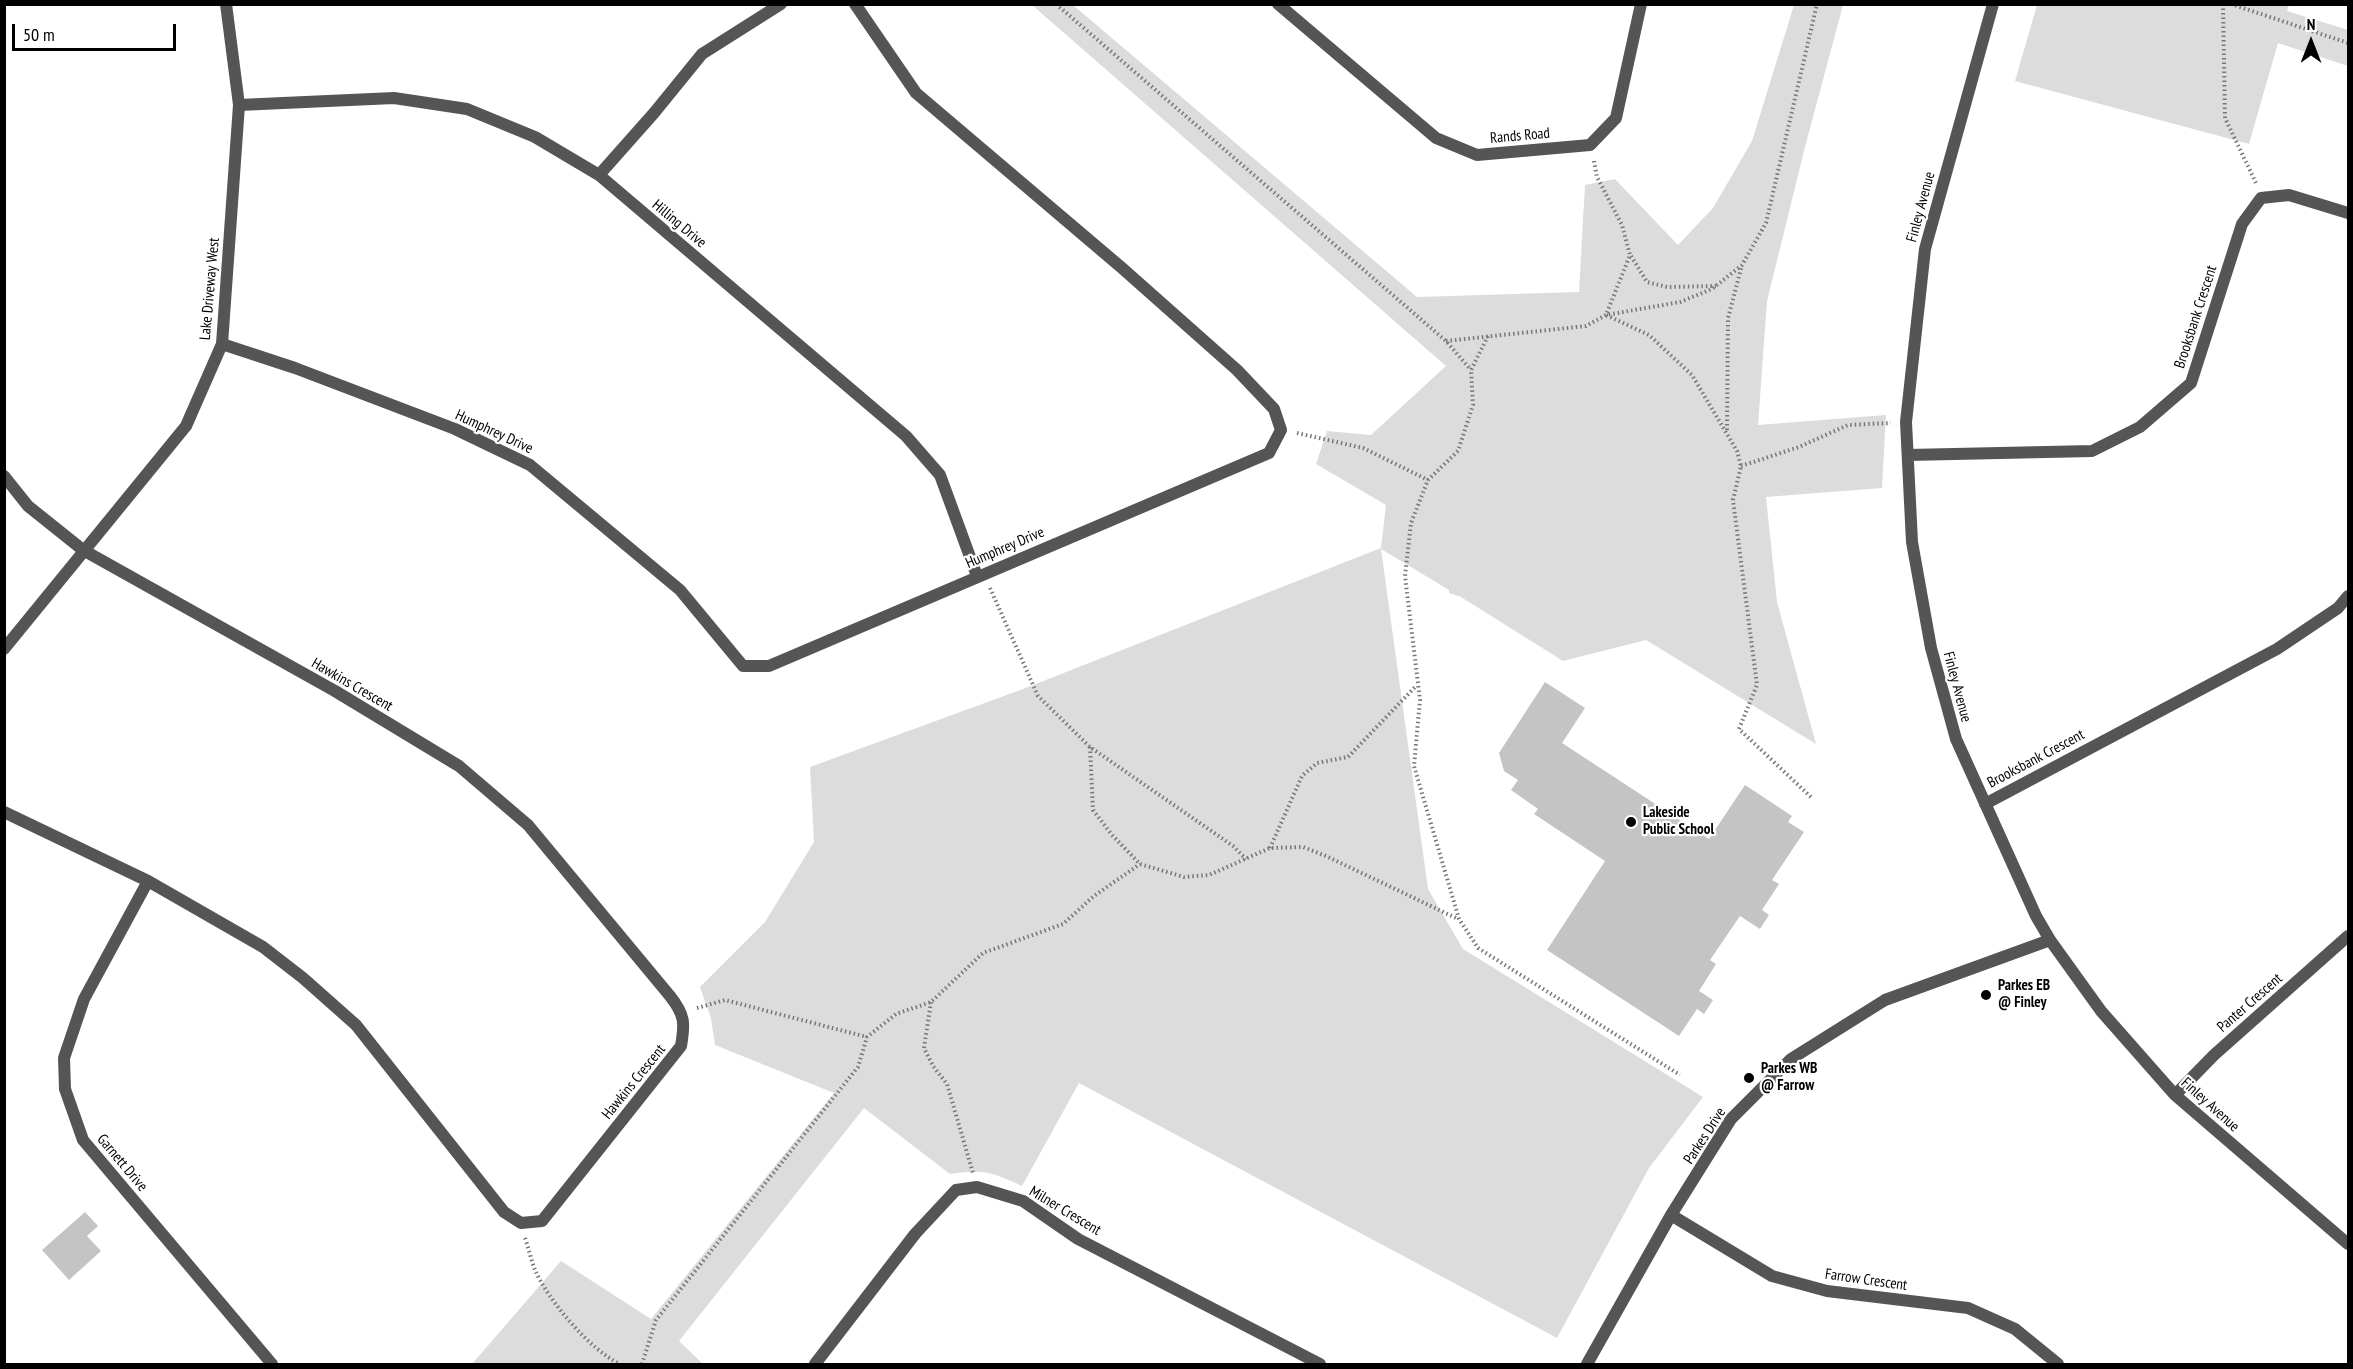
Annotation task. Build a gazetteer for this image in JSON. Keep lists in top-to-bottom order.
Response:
{
  "streets": {
    "street": [
      "Rands Road",
      "Finley Avenue",
      "Hilling Drive",
      "Lake Driveway West",
      "Brooksbank Crescent",
      "Humphrey Drive",
      "Hawkins Crescent",
      "Panter Crescent",
      "Parkes Drive",
      "Garnett Drive",
      "Milner Crescent",
      "Farrow Crescent"
    ]
  },
  "crossings": [
    ["Finley Avenue", "Brooksbank Crescent"],
    ["Finley Avenue", "Panter Crescent"],
    ["Finley Avenue", "Parkes Drive"],
    ["Hilling Drive", "Lake Driveway West"],
    ["Hilling Drive", "Humphrey Drive"],
    ["Lake Driveway West", "Humphrey Drive"],
    ["Lake Driveway West", "Hawkins Crescent"],
    ["Parkes Drive", "Farrow Crescent"]
  ],
  "places": ["Lakeside Public School", "Parkes EB @ Finley", "Parkes WB @ Farrow"],
  "scale_bar": "50 m",
  "north": "top"
}
